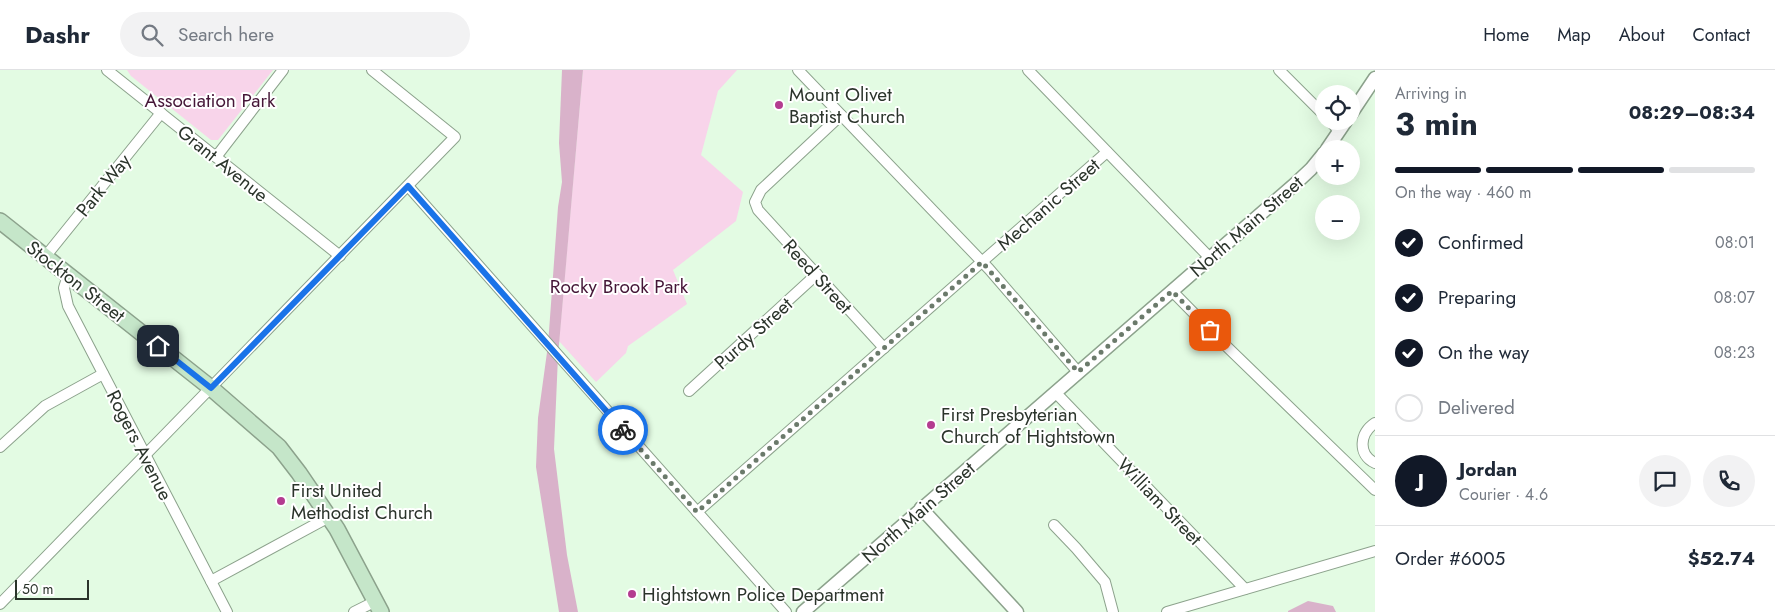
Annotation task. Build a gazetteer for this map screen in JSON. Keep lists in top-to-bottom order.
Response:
{
  "streets": {
    "main road": ["Stockton Street"],
    "street": [
      "Grant Avenue",
      "Park Way",
      "Mechanic Street",
      "North Main Street",
      "Reed Street",
      "Purdy Street",
      "Rogers Avenue",
      "William Street"
    ]
  },
  "crossings": [
    ["Grant Avenue", "Park Way"],
    ["Park Way", "Stockton Street"],
    ["Mechanic Street", "Reed Street"],
    ["North Main Street", "William Street"],
    ["Reed Street", "Purdy Street"],
    ["Stockton Street", "Rogers Avenue"]
  ],
  "parks": ["Association Park", "Rocky Brook Park"],
  "places": [
    "Mount Olivet Baptist Church",
    "First Presbyterian Church of Hightstown",
    "First United Methodist Church",
    "Hightstown Police Department"
  ],
  "scale_bar": "50 m",
  "page": {
    "header": "Dashr",
    "search": "Search here",
    "nav": [
      "Home",
      "Map",
      "About",
      "Contact"
    ],
    "heading": ["3 min", "Arriving in", "08:29–08:34"],
    "panel": [
      "Jordan",
      "Courier · 4.6",
      "Order #6005",
      "$52.74"
    ],
    "map_buttons": ["+", "−"],
    "bar": "On the way · 460 m",
    "list": [
      ["Confirmed", "08:01"],
      ["Preparing", "08:07"],
      ["On the way", "08:23"],
      "Delivered"
    ],
    "round": "J",
    "scale": "50 m"
  }
}
